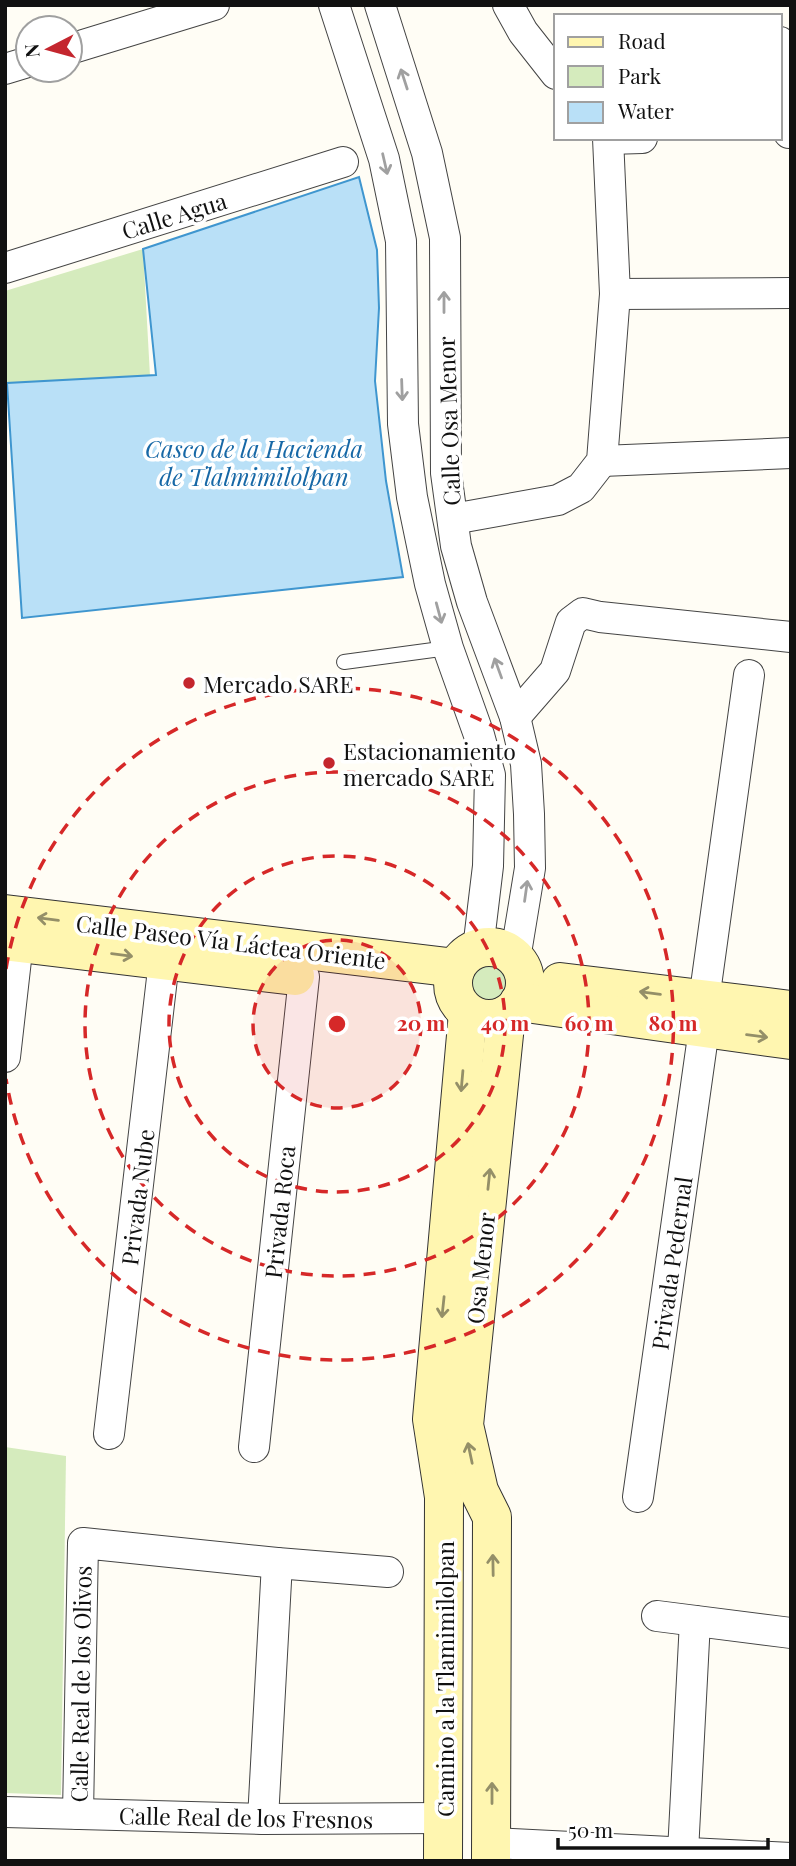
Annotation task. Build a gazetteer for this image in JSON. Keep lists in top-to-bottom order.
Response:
{
  "streets": {
    "street": [
      "Calle Agua",
      "Calle Osa Menor",
      "Calle Paseo Vía Láctea Oriente",
      "Privada Nube",
      "Privada Roca",
      "Privada Pedernal",
      "Osa Menor",
      "Camino a la Tlamimilolpan",
      "Calle Real de los Olivos",
      "Calle Real de los Fresnos"
    ]
  },
  "crossings": [
    ["Calle Osa Menor", "Calle Paseo Vía Láctea Oriente"],
    ["Calle Osa Menor", "Osa Menor"],
    ["Calle Paseo Vía Láctea Oriente", "Osa Menor"],
    ["Osa Menor", "Camino a la Tlamimilolpan"],
    ["Camino a la Tlamimilolpan", "Calle Real de los Fresnos"],
    ["Calle Real de los Olivos", "Calle Real de los Fresnos"]
  ],
  "water": ["Casco de la Hacienda de Tlalmimilolpan"],
  "places": ["Mercado SARE", "Estacionamiento mercado SARE"],
  "legend": ["Road", "Park", "Water"],
  "scale_bar": "50 m",
  "north": "left",
  "rings": [
    "20 m",
    "40 m",
    "60 m",
    "80 m"
  ]
}
